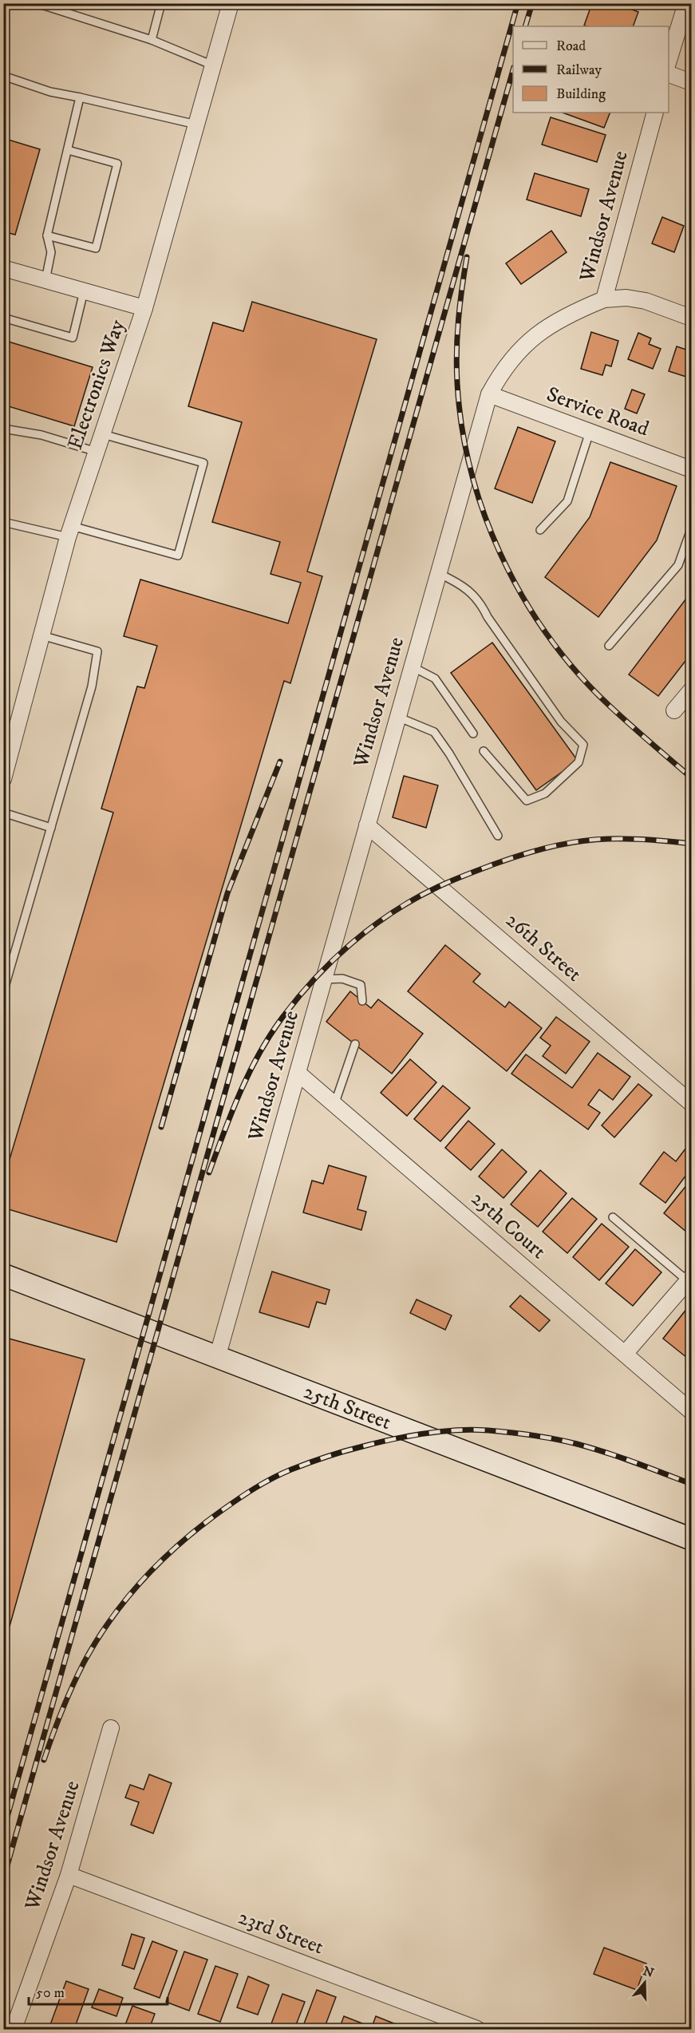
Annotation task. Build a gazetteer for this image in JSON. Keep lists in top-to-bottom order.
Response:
{
  "streets": {
    "main road": ["25th Street"],
    "street": [
      "Windsor Avenue",
      "Electronics Way",
      "Service Road",
      "26th Street",
      "25th Court",
      "23rd Street"
    ]
  },
  "crossings": [
    ["Windsor Avenue", "Service Road"],
    ["Windsor Avenue", "26th Street"],
    ["Windsor Avenue", "25th Court"],
    ["Windsor Avenue", "25th Street"],
    ["Windsor Avenue", "23rd Street"]
  ],
  "legend": ["Road", "Railway", "Building"],
  "scale_bar": "50 m",
  "north": "top"
}
